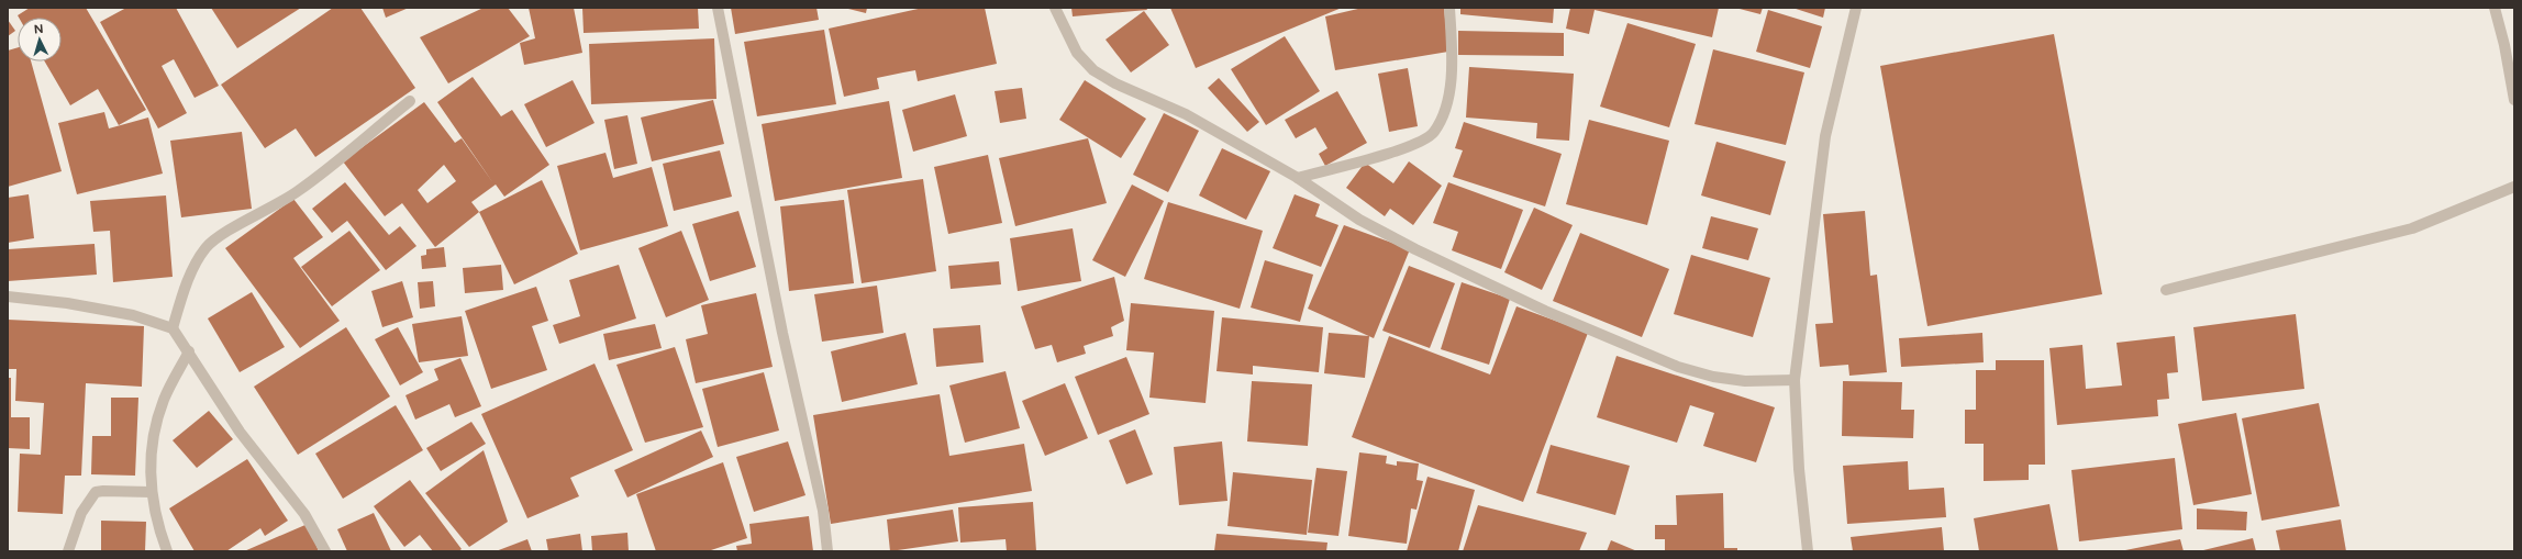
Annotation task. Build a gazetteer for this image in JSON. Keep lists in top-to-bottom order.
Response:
{
  "north": "top"
}
